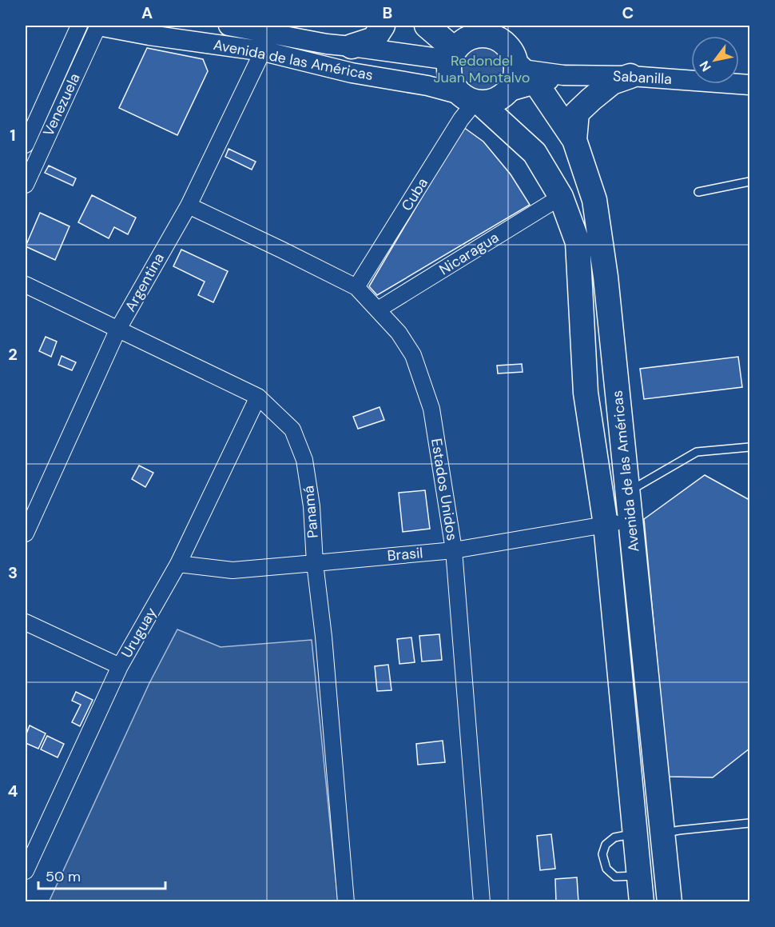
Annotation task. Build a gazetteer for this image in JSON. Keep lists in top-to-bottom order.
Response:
{
  "streets": {
    "main road": ["Avenida de las Américas"],
    "street": [
      "Sabanilla",
      "Venezuela",
      "Cuba",
      "Nicaragua",
      "Argentina",
      "Estados Unidos",
      "Panamá",
      "Brasil",
      "Uruguay"
    ]
  },
  "crossings": [
    ["Avenida de las Américas", "Sabanilla"],
    ["Avenida de las Américas", "Venezuela"],
    ["Avenida de las Américas", "Cuba"],
    ["Avenida de las Américas", "Nicaragua"],
    ["Avenida de las Américas", "Argentina"],
    ["Avenida de las Américas", "Brasil"],
    ["Sabanilla", "Cuba"],
    ["Cuba", "Estados Unidos"],
    ["Nicaragua", "Estados Unidos"],
    ["Argentina", "Estados Unidos"],
    ["Argentina", "Panamá"],
    ["Estados Unidos", "Brasil"],
    ["Panamá", "Brasil"],
    ["Panamá", "Uruguay"],
    ["Brasil", "Uruguay"]
  ],
  "parks": ["Redondel Juan Montalvo"],
  "scale_bar": "50 m",
  "north": "bottom left",
  "grid": {
    "columns": ["A", "B", "C"],
    "rows": [
      "1",
      "2",
      "3",
      "4"
    ]
  }
}
